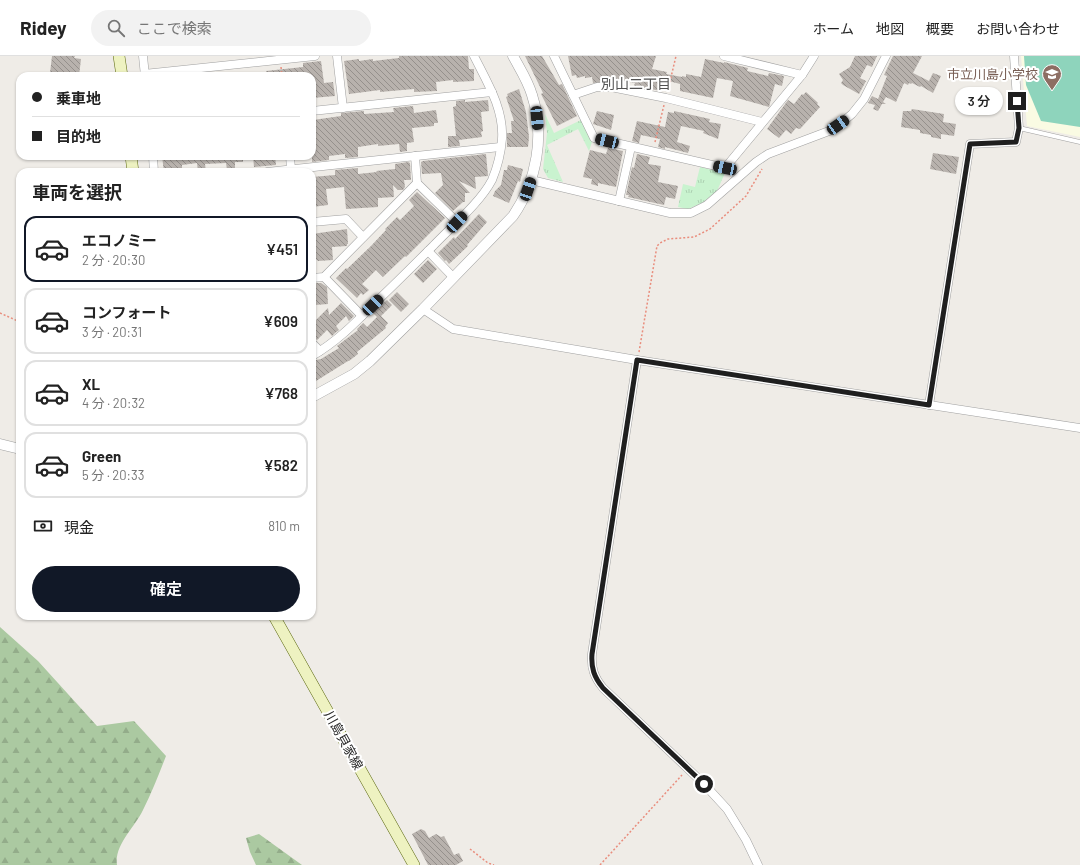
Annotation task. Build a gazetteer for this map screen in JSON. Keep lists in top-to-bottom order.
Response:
{
  "streets": {
    "main road": ["川島貝家線"]
  },
  "districts": ["別山二丁目"],
  "places": {
    "school or university": ["市立川島小学校"]
  },
  "page": {
    "header": "Ridey",
    "search": "ここで検索",
    "nav": [
      "ホーム",
      "地図",
      "概要",
      "お問い合わせ"
    ],
    "banner": ["乗車地", "目的地"],
    "bubble": "3 分",
    "heading": "車両を選択",
    "list": [
      {
        "name": "エコノミー",
        "note": "2 分 · 20:30",
        "value": "¥451"
      },
      {
        "name": "コンフォート",
        "note": "3 分 · 20:31",
        "value": "¥609"
      },
      {
        "name": "XL",
        "note": "4 分 · 20:32",
        "value": "¥768"
      },
      {
        "name": "Green",
        "note": "5 分 · 20:33",
        "value": "¥582"
      }
    ],
    "pay": ["現金", "810 m"],
    "buttons": "確定"
  }
}
